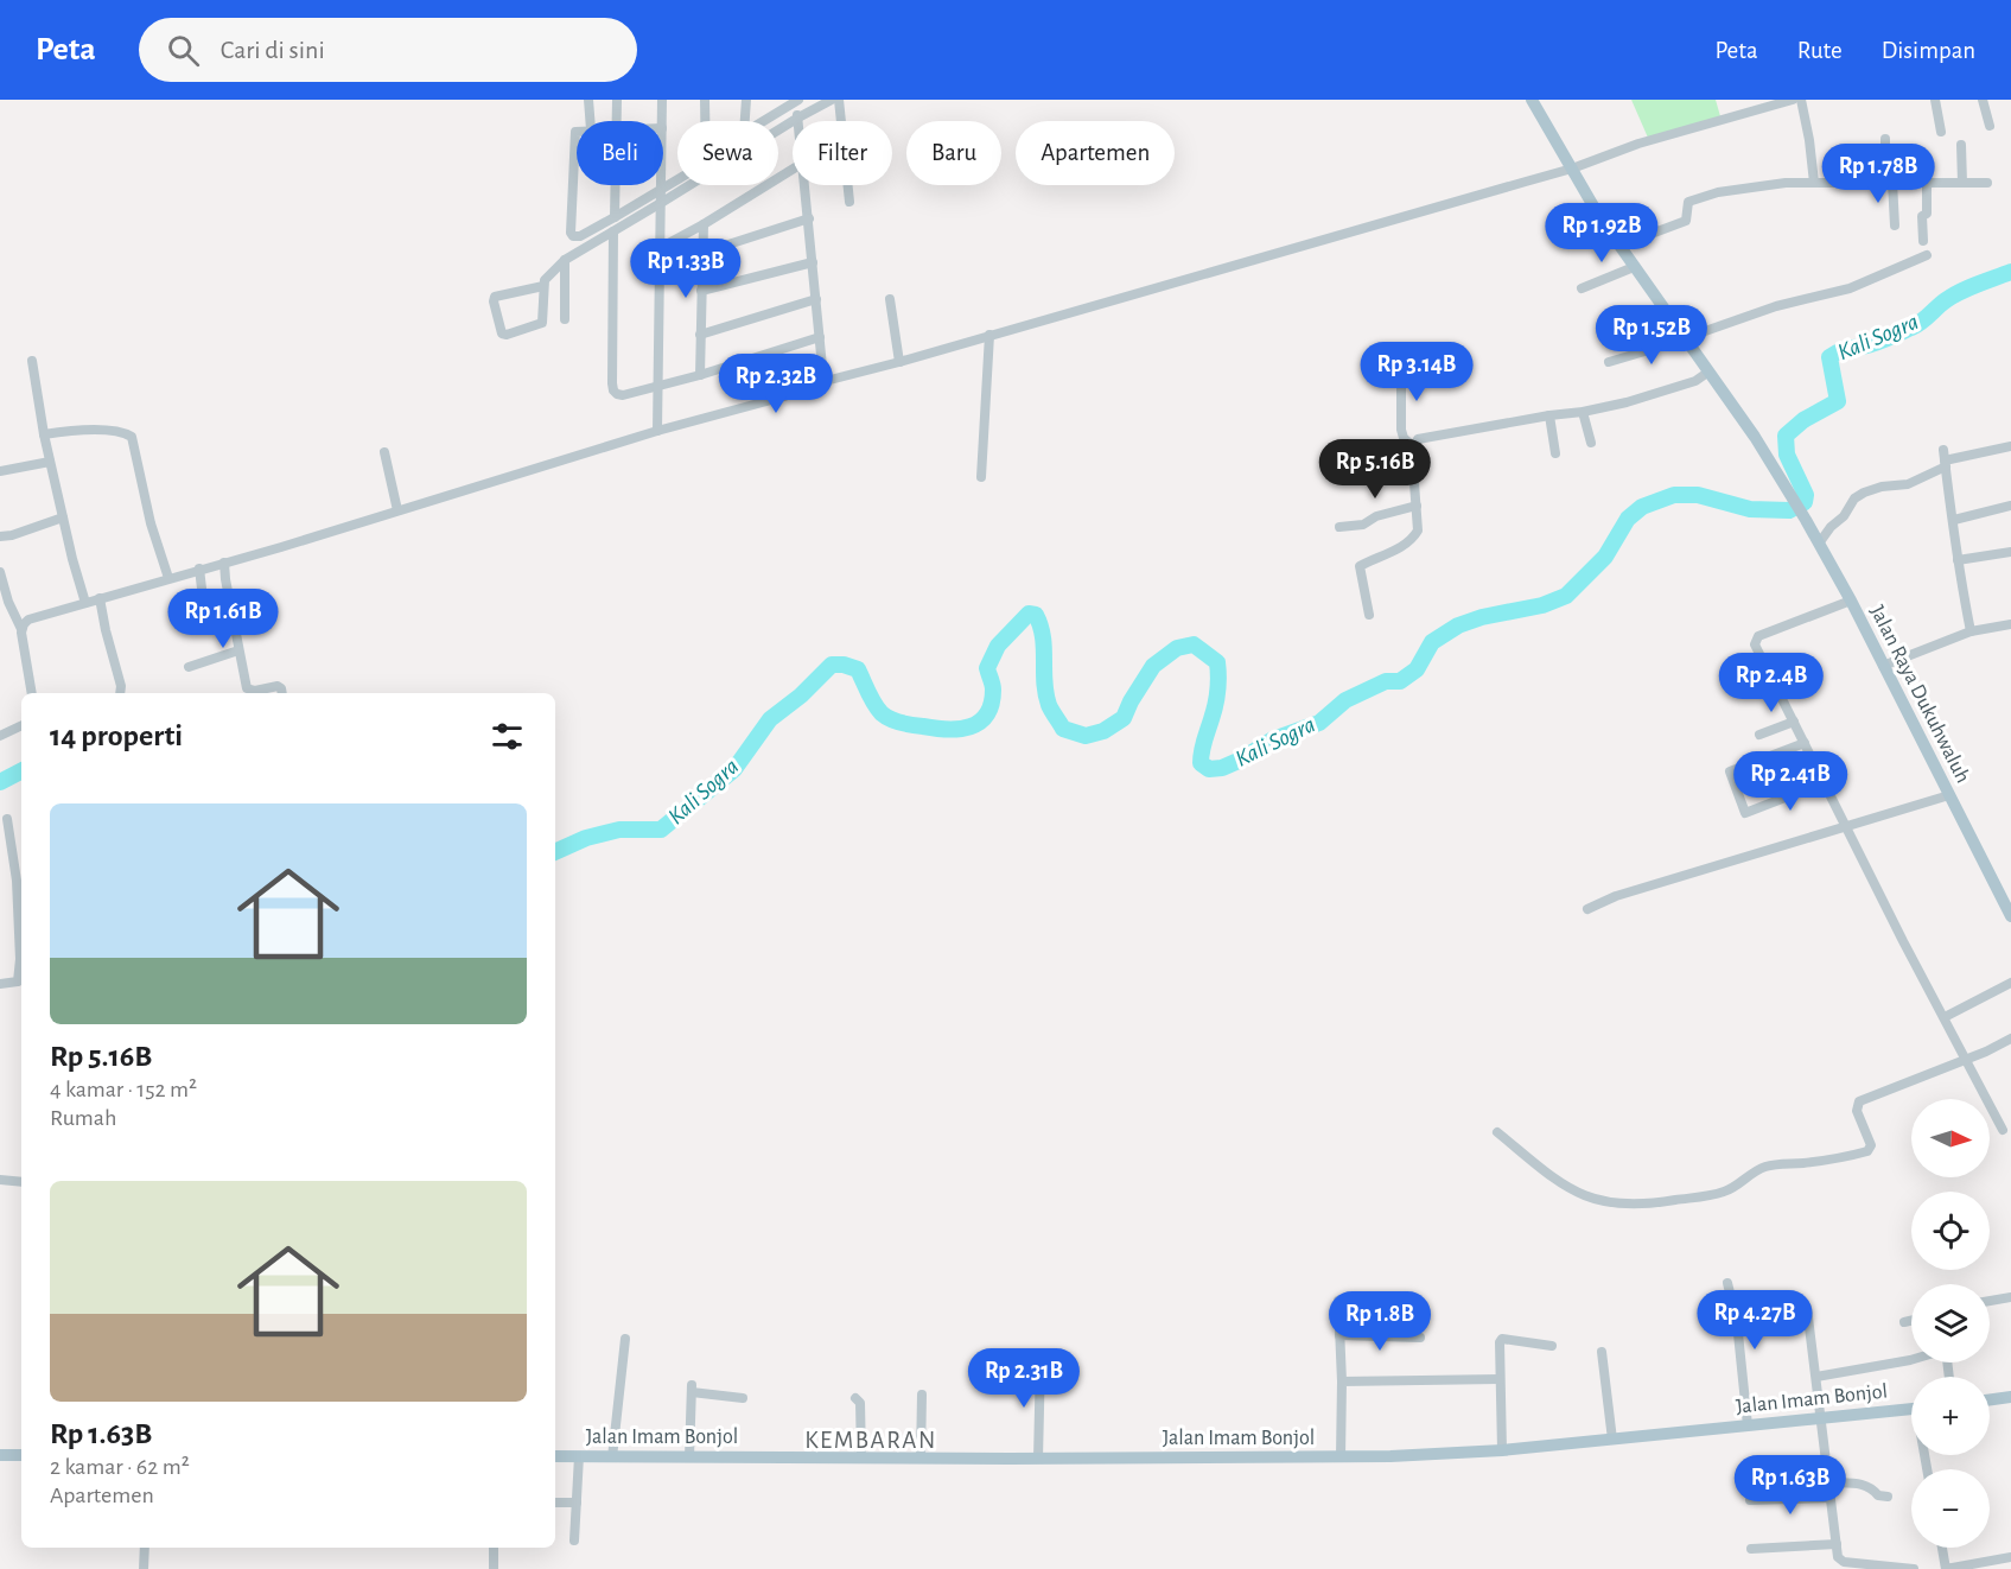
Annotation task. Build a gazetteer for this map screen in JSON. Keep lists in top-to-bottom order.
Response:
{
  "streets": {
    "main road": ["Jalan Raya Dukuhwaluh", "Jalan Imam Bonjol"]
  },
  "districts": ["KEMBARAN"],
  "water": ["Kali Sogra"],
  "north": "right",
  "page": {
    "header": "Peta",
    "search": "Cari di sini",
    "nav": ["Peta", "Rute", "Disimpan"],
    "chip": [
      "Beli",
      "Sewa",
      "Filter",
      "Baru",
      "Apartemen"
    ],
    "price": [
      "Rp 1.78B",
      "Rp 1.92B",
      "Rp 1.33B",
      "Rp 1.52B",
      "Rp 3.14B",
      "Rp 2.32B",
      "Rp 5.16B",
      "Rp 1.61B",
      "Rp 2.4B",
      "Rp 2.41B",
      "Rp 4.27B",
      "Rp 1.8B",
      "Rp 2.31B",
      "Rp 1.63B"
    ],
    "heading": "14 properti",
    "list": [
      {
        "name": "Rp 5.16B",
        "note": "4 kamar · 152 m² · Rumah"
      },
      {
        "name": "Rp 1.63B",
        "note": "2 kamar · 62 m² · Apartemen"
      }
    ],
    "map_buttons": ["+", "−"]
  }
}
